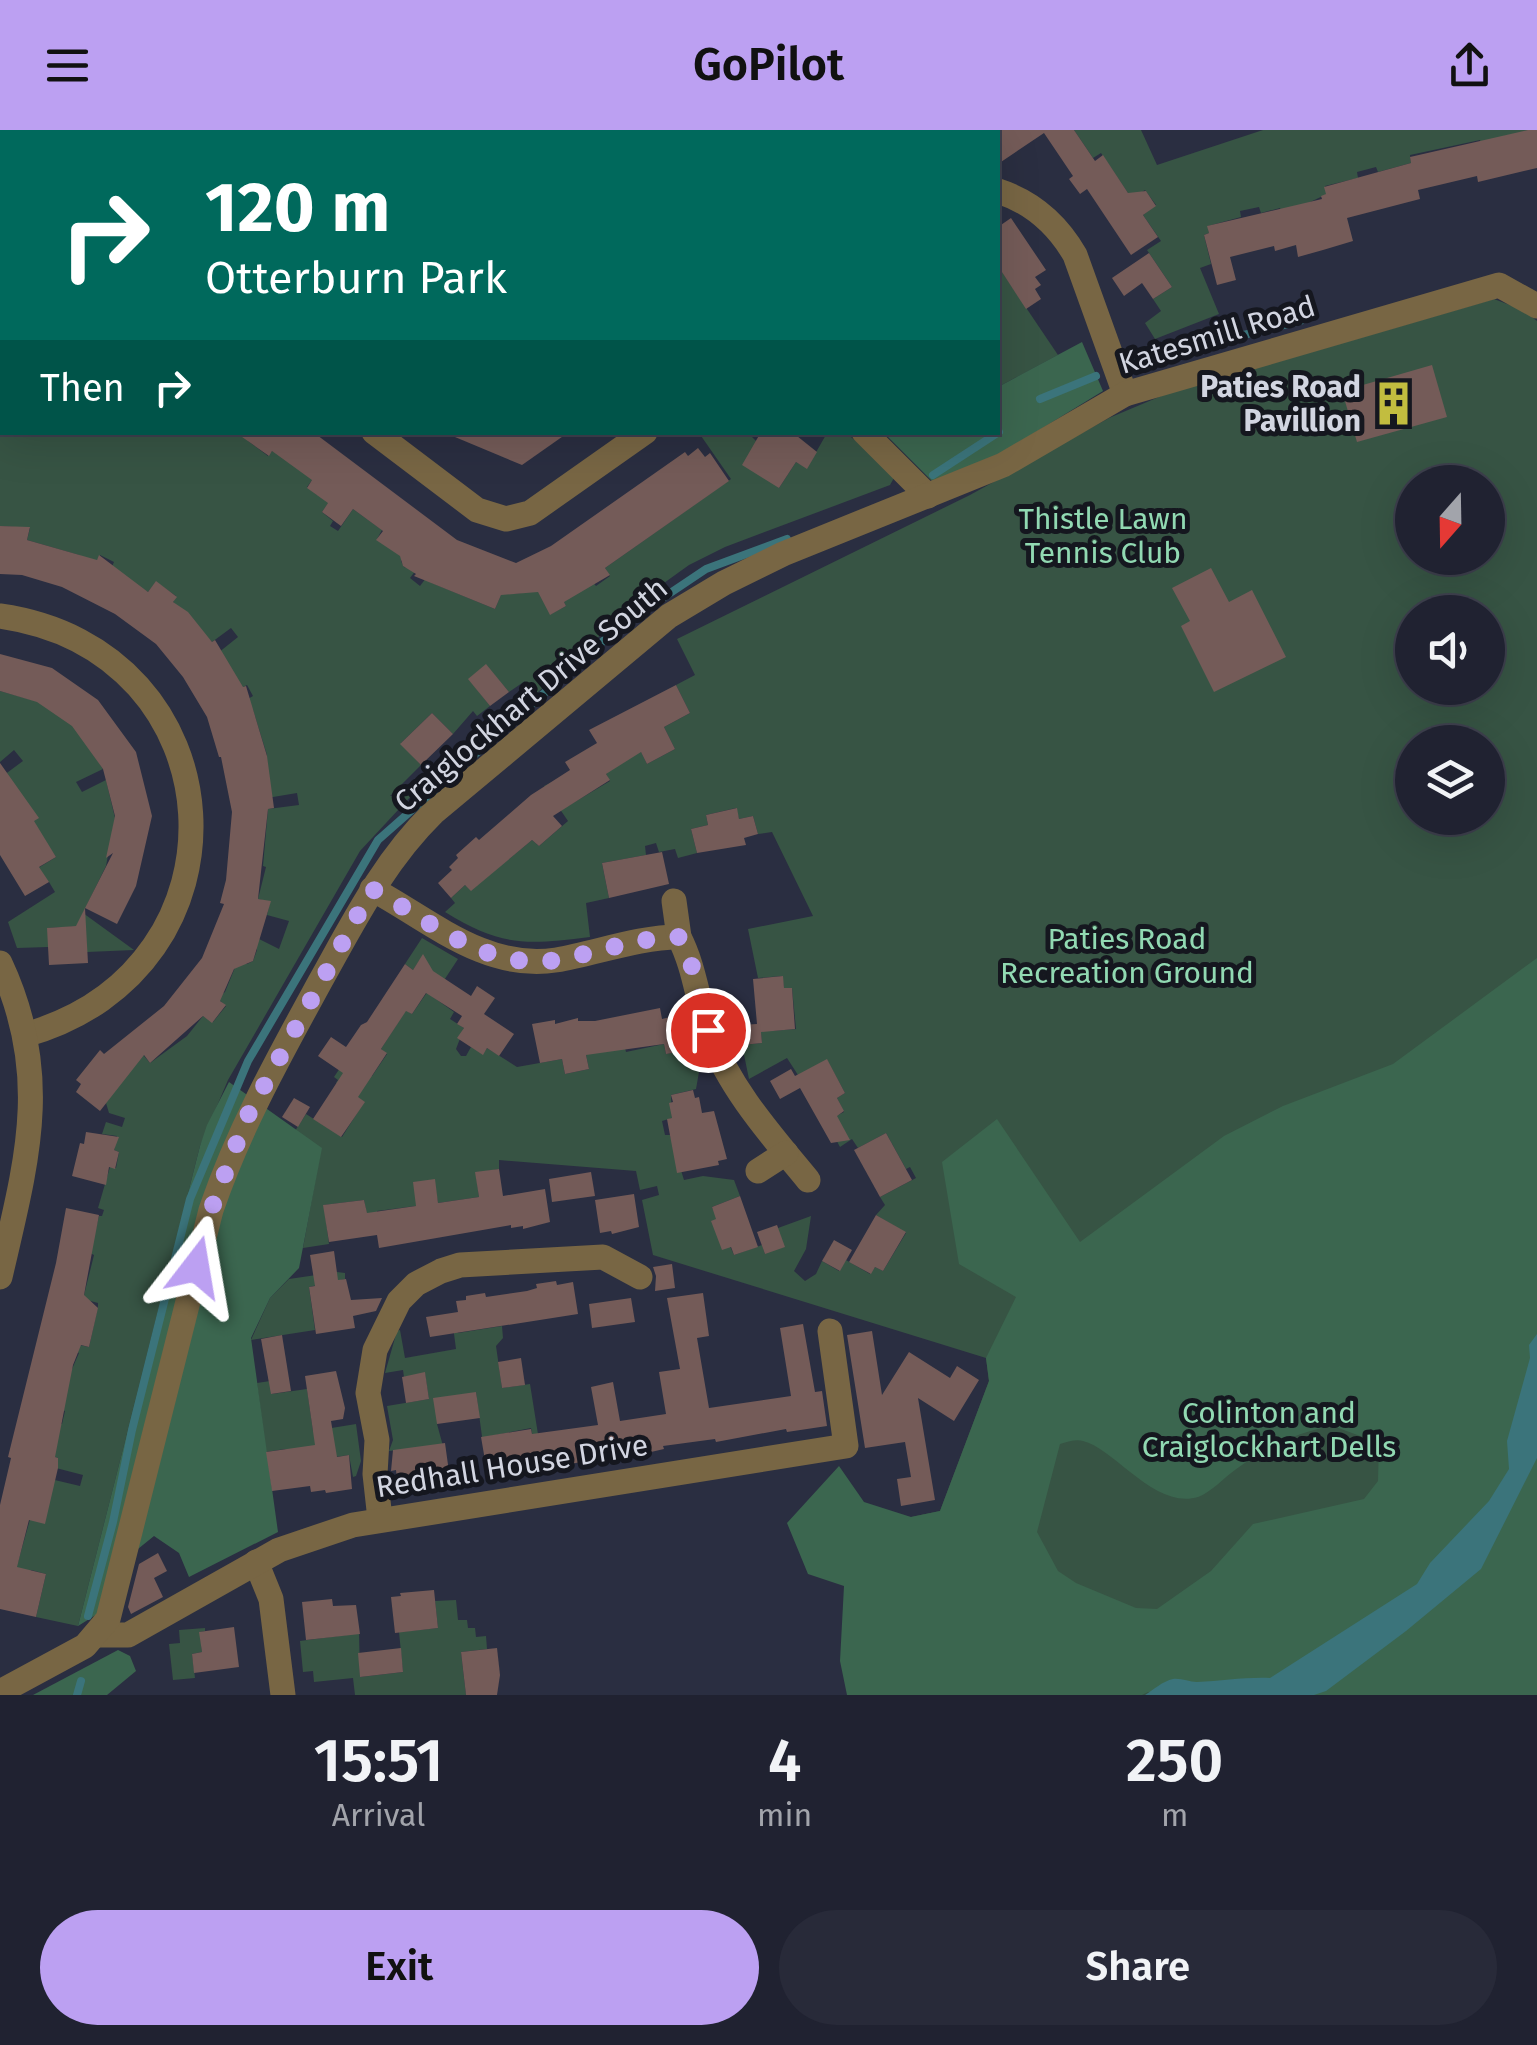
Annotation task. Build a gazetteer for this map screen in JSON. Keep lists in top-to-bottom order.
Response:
{
  "streets": {
    "street": ["Katesmill Road", "Craiglockhart Drive South", "Redhall House Drive"]
  },
  "crossings": [
    ["Katesmill Road", "Craiglockhart Drive South"],
    ["Craiglockhart Drive South", "Redhall House Drive"]
  ],
  "parks": ["Thistle Lawn Tennis Club", "Paties Road Recreation Ground", "Colinton and Craiglockhart Dells"],
  "places": {
    "building": ["Paties Road Pavillion"]
  },
  "north": "bottom",
  "page": {
    "header": "GoPilot",
    "turn": ["120 m", "Otterburn Park"],
    "then": "Then",
    "eta": [
      "15:51",
      "Arrival",
      "4",
      "min",
      "250",
      "m"
    ],
    "buttons": ["Exit", "Share"]
  }
}
